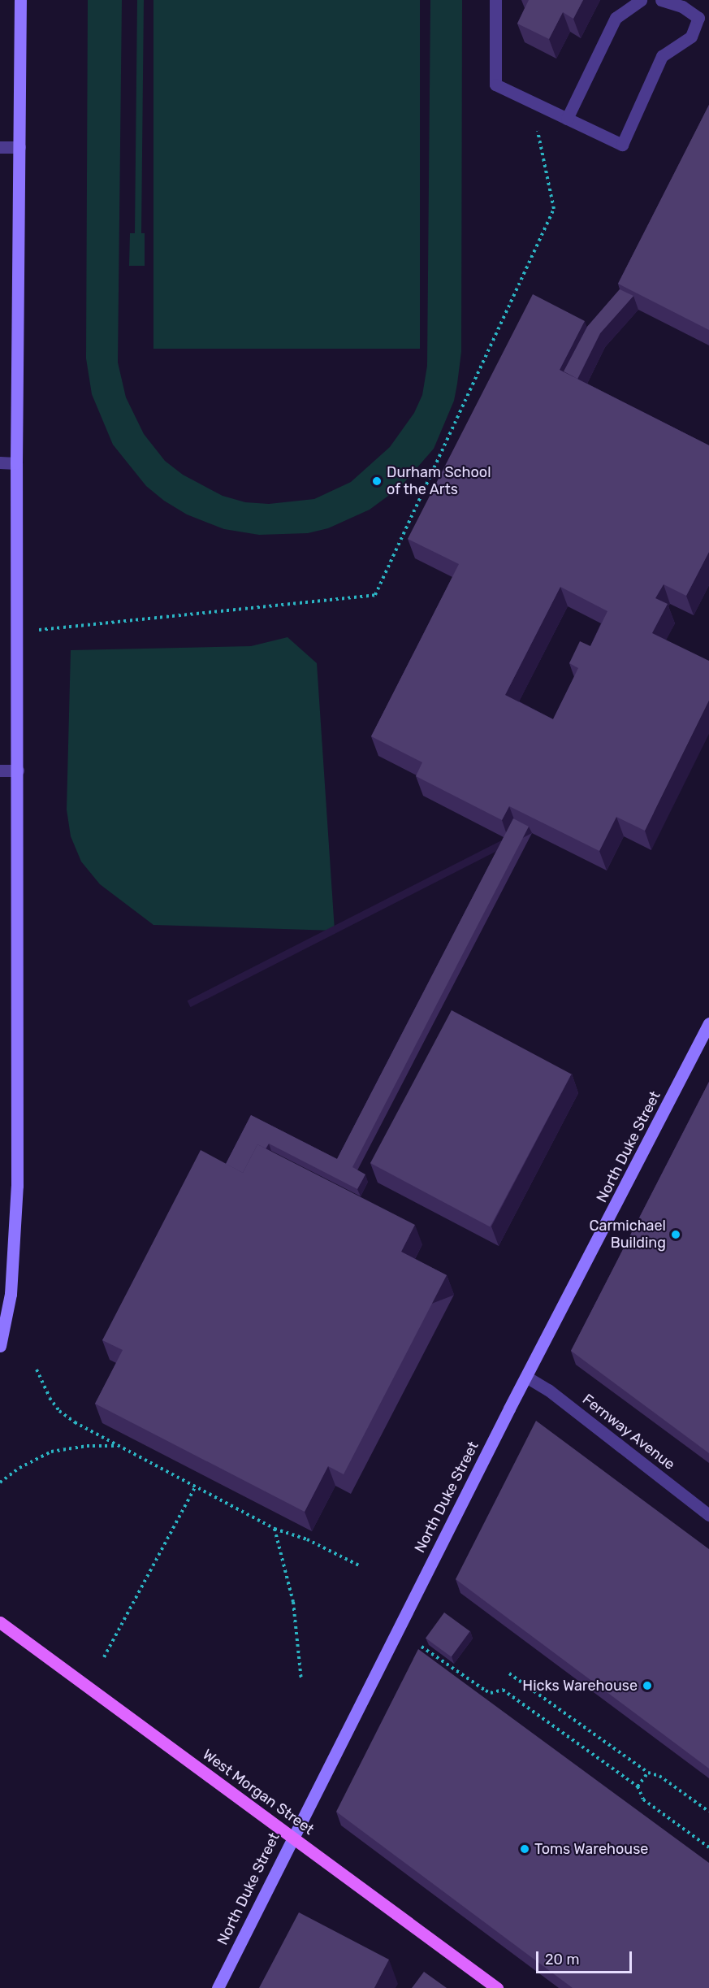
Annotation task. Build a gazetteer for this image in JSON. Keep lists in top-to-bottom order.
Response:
{
  "streets": {
    "main road": ["North Duke Street", "West Morgan Street"],
    "street": ["Fernway Avenue"]
  },
  "crossings": [
    ["North Duke Street", "Fernway Avenue"],
    ["North Duke Street", "West Morgan Street"]
  ],
  "places": [
    "Durham School of the Arts",
    "Carmichael Building",
    "Hicks Warehouse",
    "Toms Warehouse"
  ],
  "scale_bar": "20 m"
}
